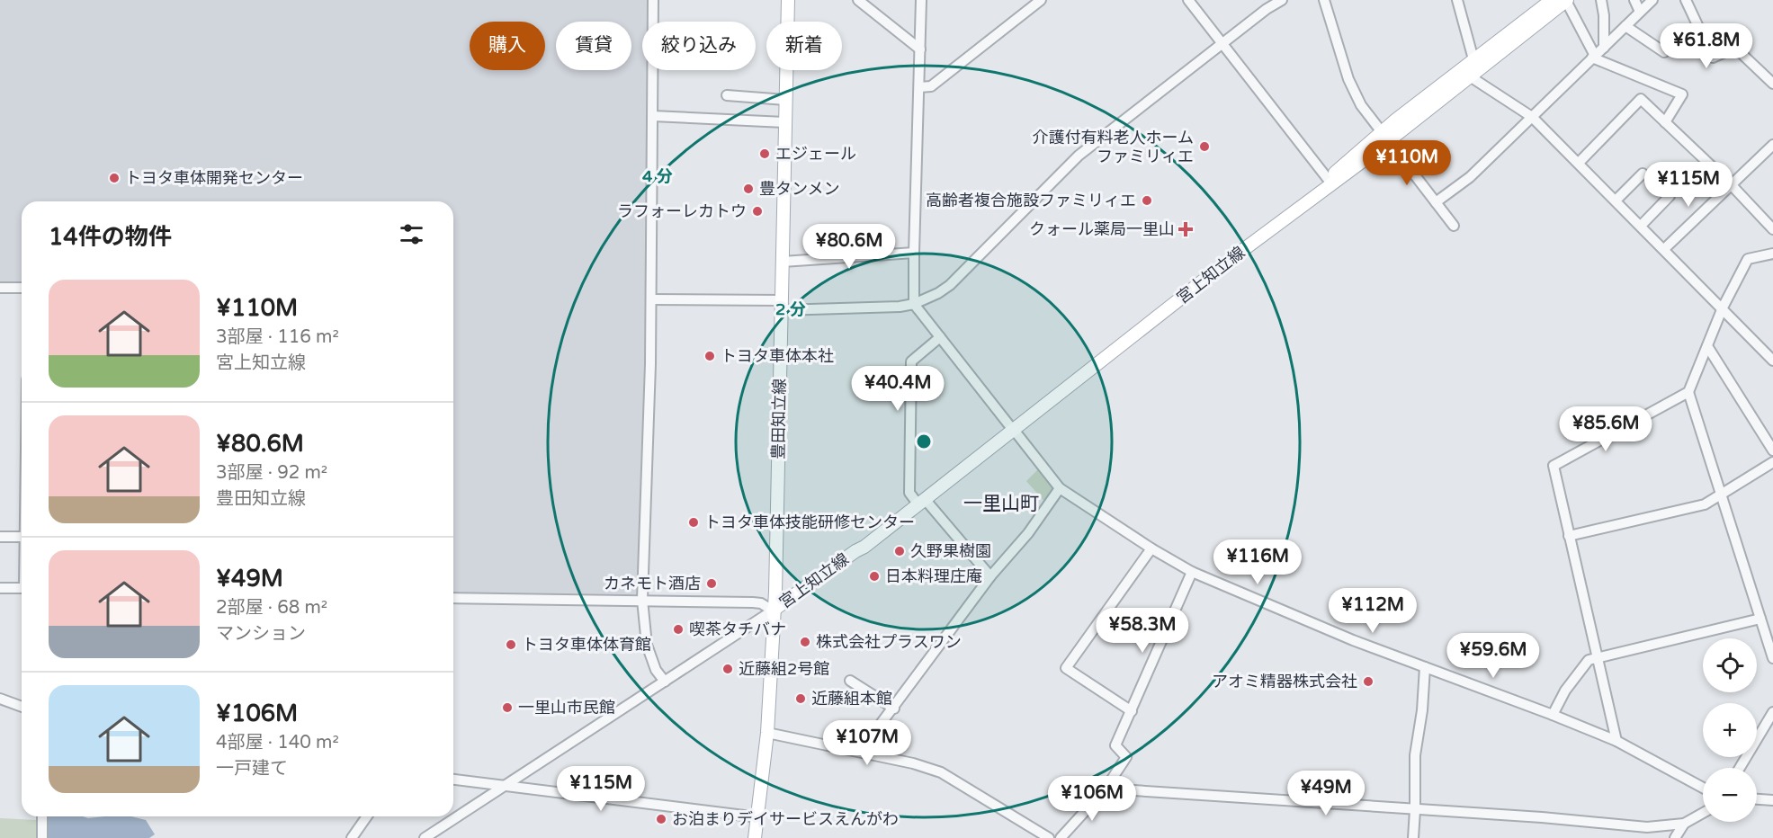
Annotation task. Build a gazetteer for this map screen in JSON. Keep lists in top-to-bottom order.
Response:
{
  "streets": {
    "main road": ["宮上知立線", "豊田知立線"]
  },
  "crossings": [
    ["宮上知立線", "豊田知立線"]
  ],
  "districts": ["一里山町"],
  "places": {
    "other": [
      "介護付有料老人ホーム ファミリィエ",
      "エジェール",
      "トヨタ車体開発センター",
      "豊タンメン",
      "高齢者複合施設ファミリィエ",
      "ラフォーレカトウ",
      "トヨタ車体本社",
      "トヨタ車体技能研修センター",
      "久野果樹園",
      "日本料理庄庵",
      "カネモト酒店",
      "喫茶タチバナ",
      "株式会社プラスワン",
      "トヨタ車体体育館",
      "近藤組2号館",
      "アオミ精器株式会社",
      "近藤組本館",
      "一里山市民館",
      "お泊まりデイサービスえんがわ"
    ],
    "health": ["クォール薬局一里山"]
  },
  "page": {
    "chip": [
      "購入",
      "賃貸",
      "絞り込み",
      "新着"
    ],
    "price": [
      "¥61.8M",
      "¥110M",
      "¥115M",
      "¥80.6M",
      "¥40.4M",
      "¥85.6M",
      "¥116M",
      "¥112M",
      "¥58.3M",
      "¥59.6M",
      "¥107M",
      "¥115M",
      "¥49M",
      "¥106M"
    ],
    "heading": "14件の物件",
    "list": [
      {
        "name": "¥110M",
        "note": "3部屋 · 116 m² · 宮上知立線"
      },
      {
        "name": "¥80.6M",
        "note": "3部屋 · 92 m² · 豊田知立線"
      },
      {
        "name": "¥49M",
        "note": "2部屋 · 68 m² · マンション"
      },
      {
        "name": "¥106M",
        "note": "4部屋 · 140 m² · 一戸建て"
      }
    ],
    "map_buttons": ["+", "−"]
  },
  "rings": ["4 分", "2 分"]
}
